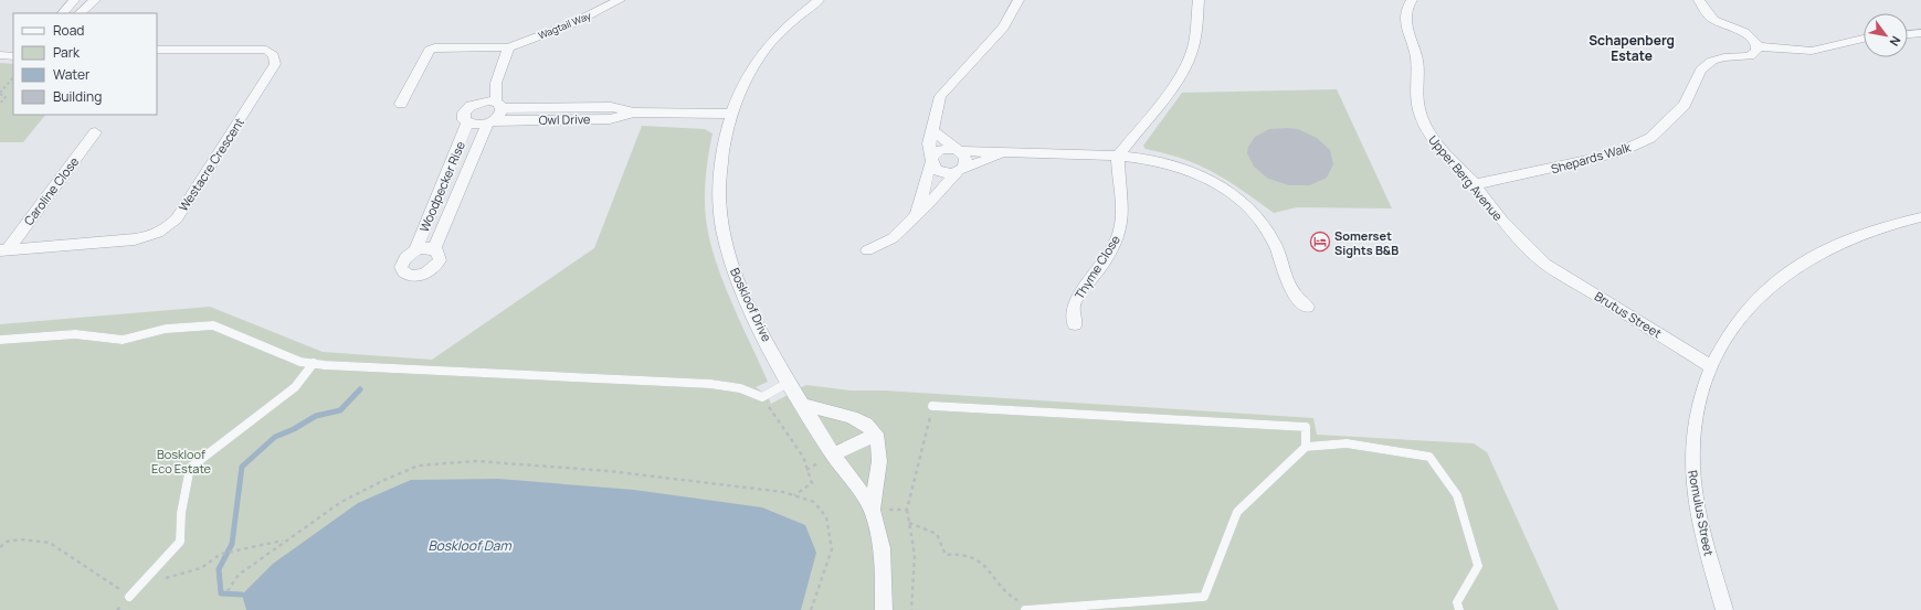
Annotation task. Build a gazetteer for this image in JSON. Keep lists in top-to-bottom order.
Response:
{
  "streets": {
    "street": [
      "Wagtail Way",
      "Owl Drive",
      "Shepards Walk",
      "Westacre Crescent",
      "Upper Berg Avenue",
      "Woodpecker Rise",
      "Caroline Close",
      "Thyme Close",
      "Boskloof Drive",
      "Brutus Street",
      "Romulus Street"
    ]
  },
  "crossings": [
    ["Owl Drive", "Woodpecker Rise"],
    ["Owl Drive", "Boskloof Drive"],
    ["Shepards Walk", "Upper Berg Avenue"],
    ["Westacre Crescent", "Caroline Close"],
    ["Upper Berg Avenue", "Brutus Street"],
    ["Brutus Street", "Romulus Street"]
  ],
  "districts": ["Schapenberg Estate"],
  "water": ["Boskloof Dam"],
  "parks": ["Boskloof Eco Estate"],
  "places": {
    "hotel": ["Somerset Sights B&B"]
  },
  "legend": [
    "Road",
    "Park",
    "Water",
    "Building"
  ],
  "north": "bottom right"
}
